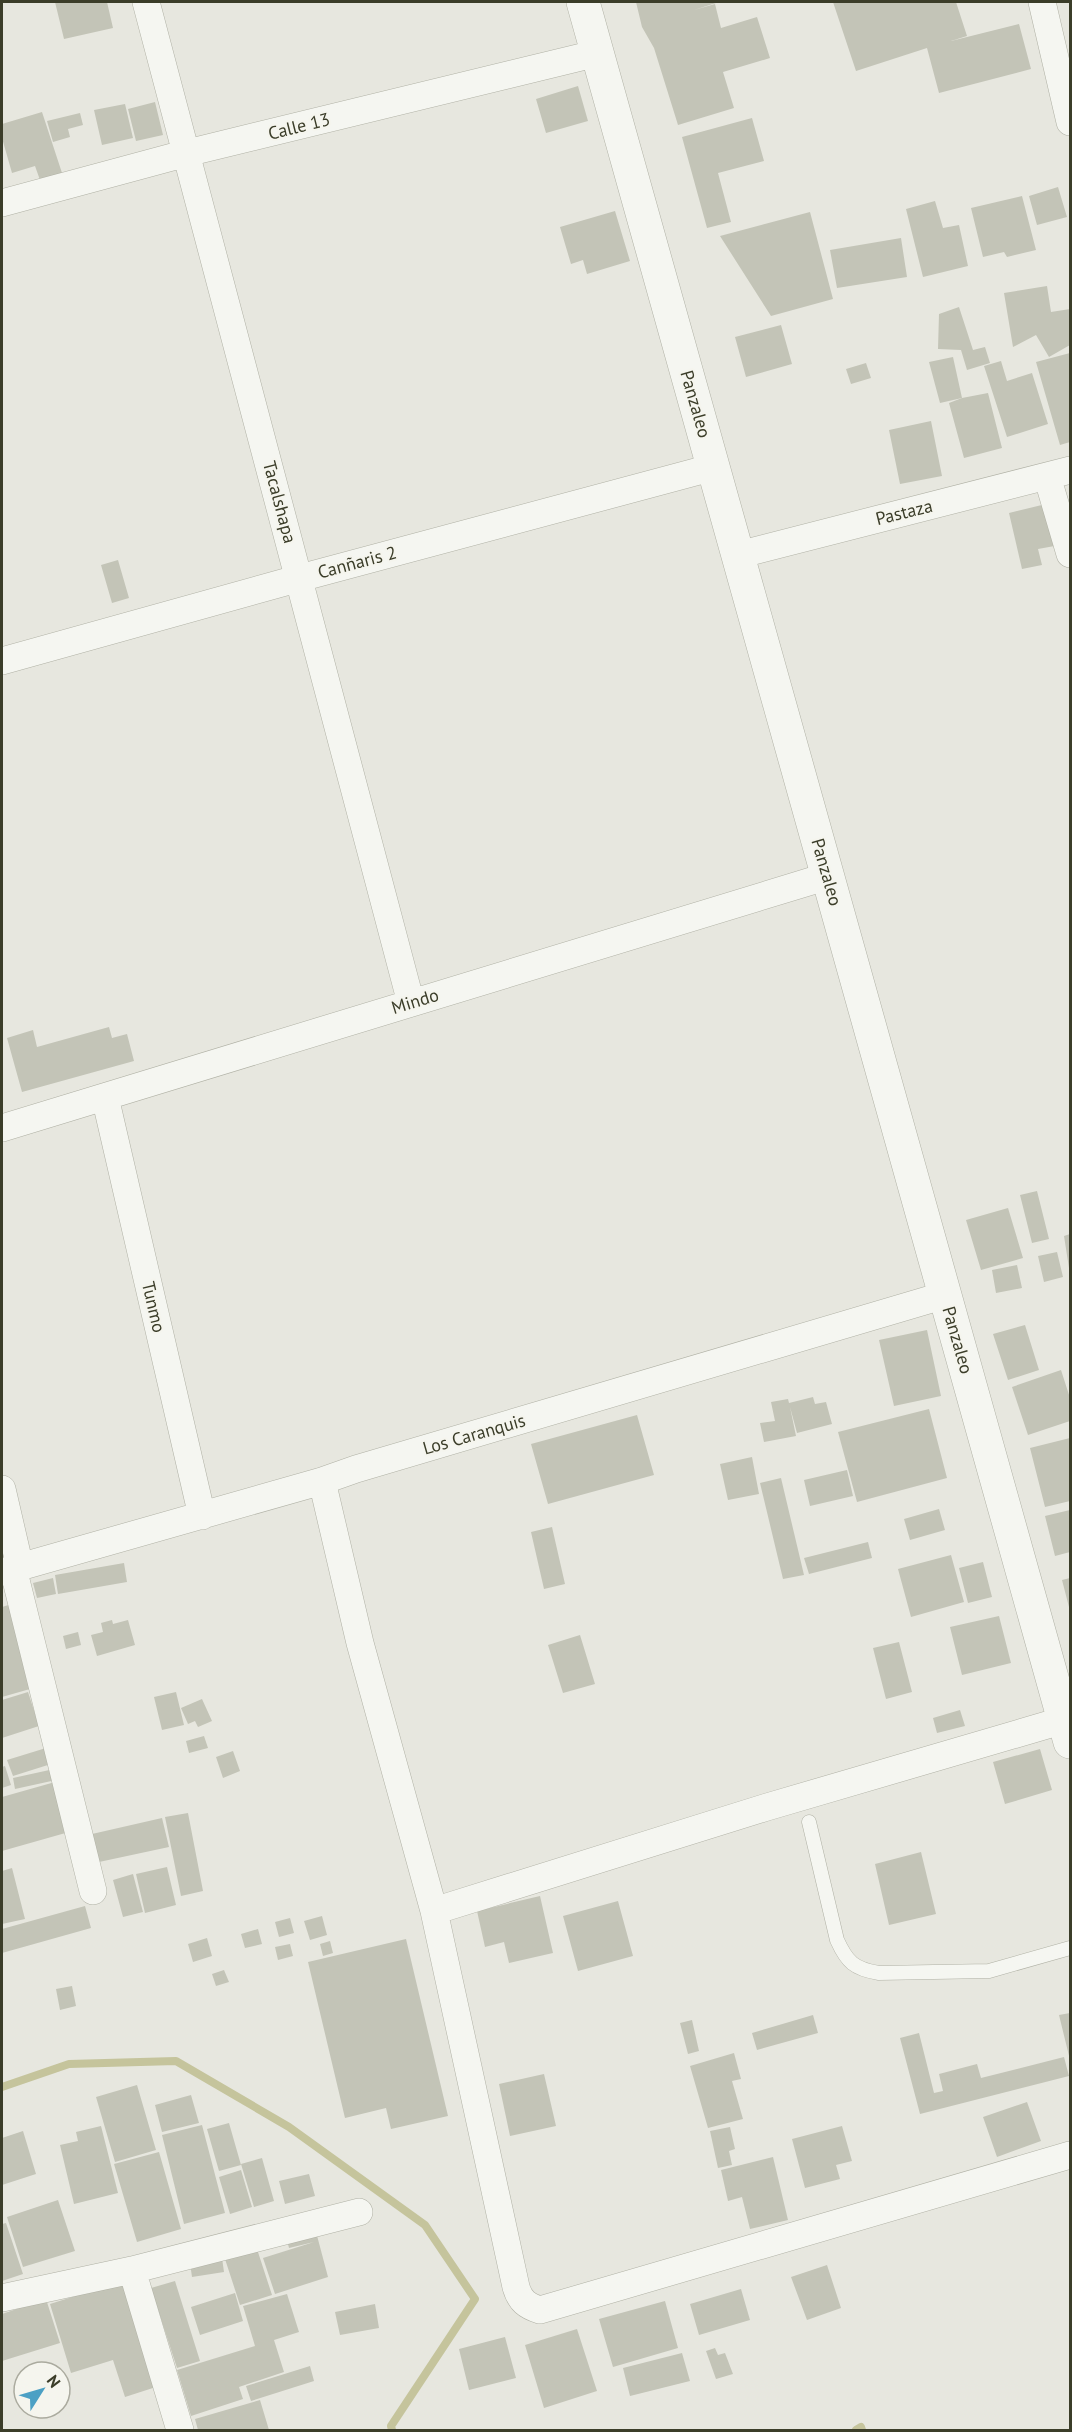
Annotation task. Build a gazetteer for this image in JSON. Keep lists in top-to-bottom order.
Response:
{
  "streets": {
    "street": [
      "Calle 13",
      "Panzaleo",
      "Tacalshapa",
      "Pastaza",
      "Canñaris 2",
      "Mindo",
      "Tunmo",
      "Los Caranquis"
    ]
  },
  "crossings": [
    ["Calle 13", "Panzaleo"],
    ["Calle 13", "Tacalshapa"],
    ["Panzaleo", "Pastaza"],
    ["Panzaleo", "Canñaris 2"],
    ["Panzaleo", "Mindo"],
    ["Panzaleo", "Los Caranquis"],
    ["Tacalshapa", "Canñaris 2"],
    ["Tacalshapa", "Mindo"],
    ["Mindo", "Tunmo"],
    ["Tunmo", "Los Caranquis"]
  ],
  "north": "top right"
}
